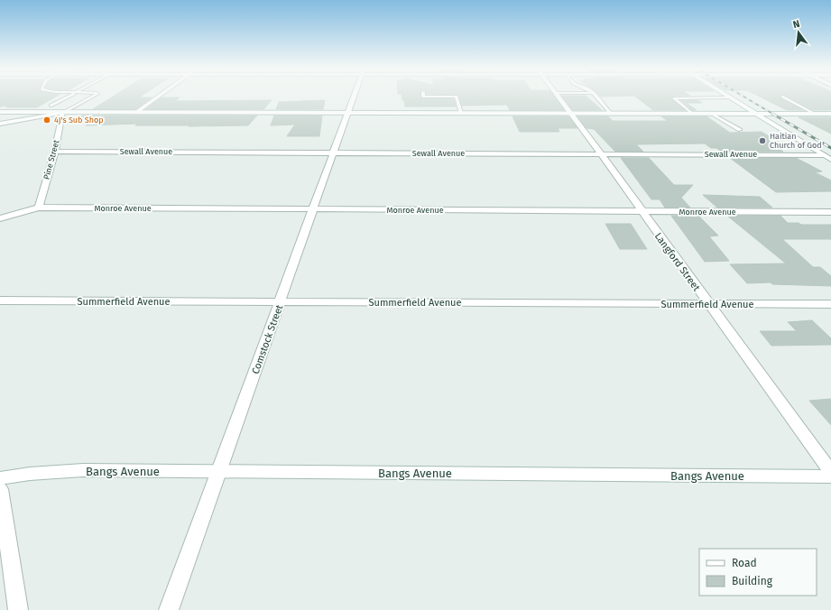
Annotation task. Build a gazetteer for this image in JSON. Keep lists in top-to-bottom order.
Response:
{
  "streets": {
    "street": [
      "Sewall Avenue",
      "Pine Street",
      "Monroe Avenue",
      "Langford Street",
      "Summerfield Avenue",
      "Comstock Street",
      "Bangs Avenue"
    ]
  },
  "crossings": [
    ["Sewall Avenue", "Pine Street"],
    ["Sewall Avenue", "Langford Street"],
    ["Sewall Avenue", "Comstock Street"],
    ["Pine Street", "Monroe Avenue"],
    ["Monroe Avenue", "Langford Street"],
    ["Monroe Avenue", "Comstock Street"],
    ["Langford Street", "Summerfield Avenue"],
    ["Summerfield Avenue", "Comstock Street"],
    ["Comstock Street", "Bangs Avenue"]
  ],
  "places": ["4J's Sub Shop", "Haitian Church of God"],
  "legend": ["Road", "Building"],
  "north": "top"
}
